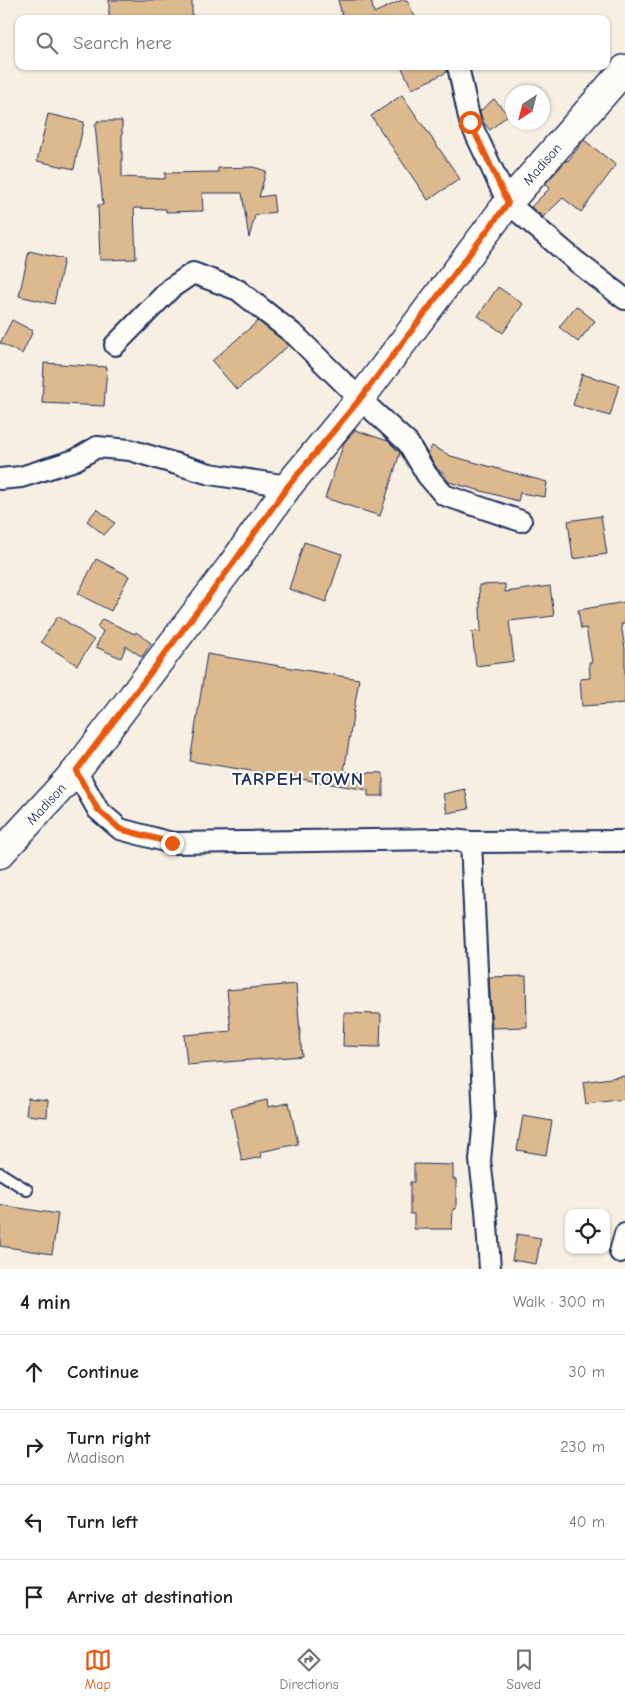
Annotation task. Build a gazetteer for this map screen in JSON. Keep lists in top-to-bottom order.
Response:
{
  "streets": {
    "street": ["Madison"]
  },
  "districts": ["TARPEH TOWN"],
  "north": "bottom left",
  "page": {
    "search": "Search here",
    "heading": ["4 min", "Walk · 300 m"],
    "list": [
      ["Continue", "30 m"],
      ["Turn right", "Madison", "230 m"],
      ["Turn left", "40 m"],
      "Arrive at destination"
    ],
    "nav": ["Map", "Directions", "Saved"]
  }
}
